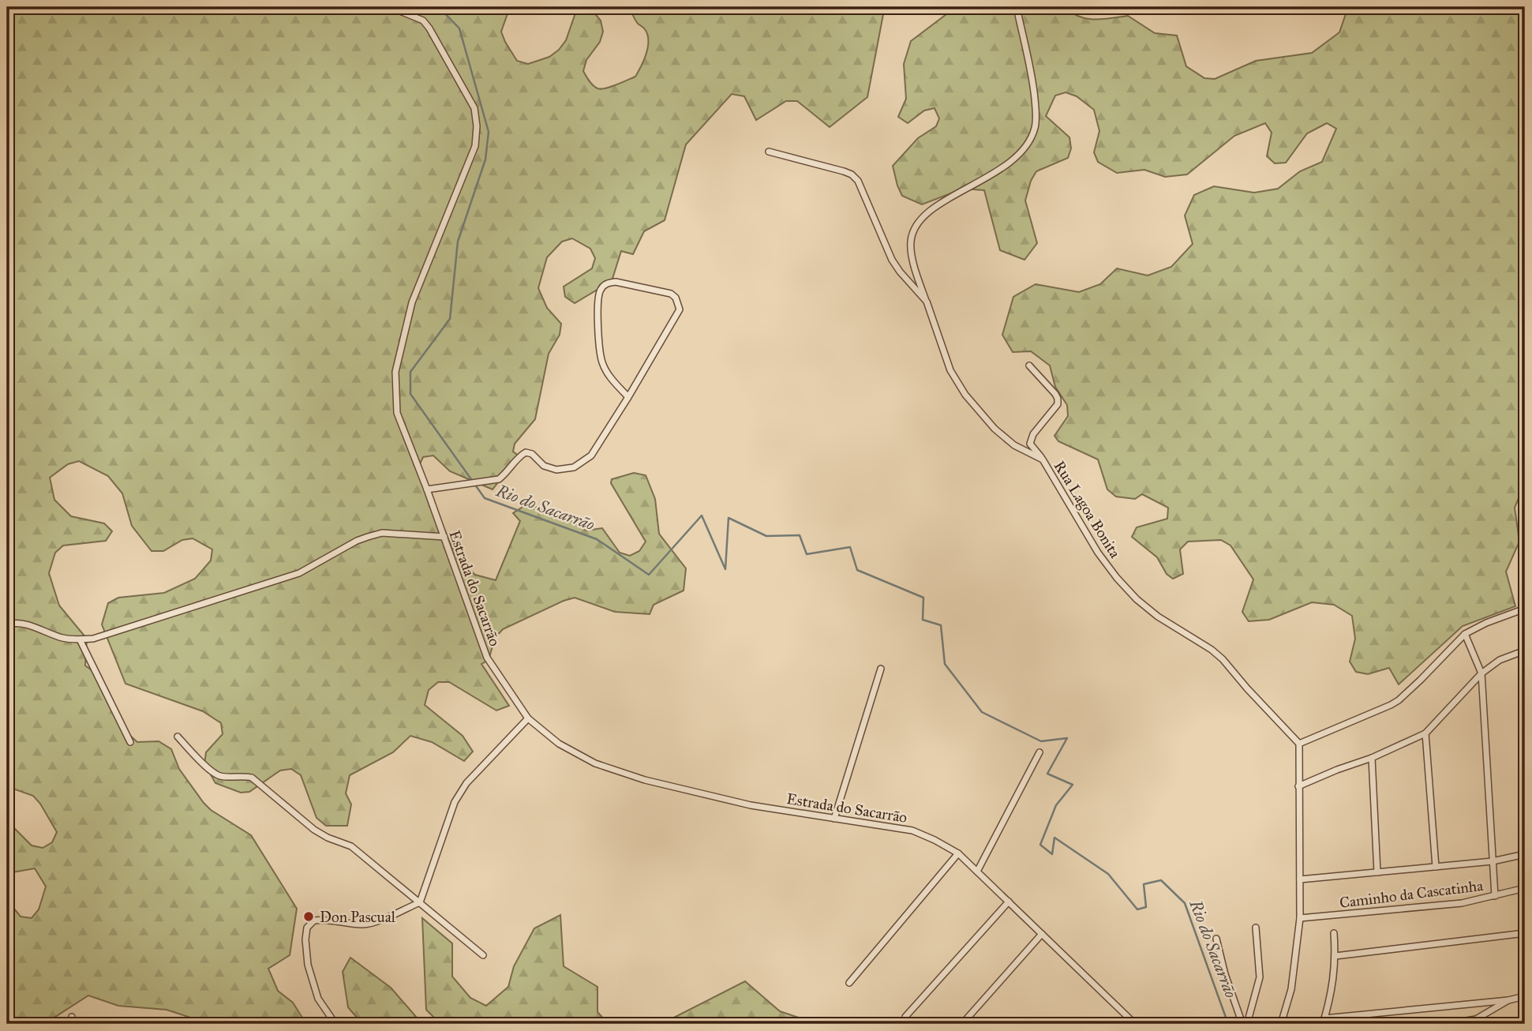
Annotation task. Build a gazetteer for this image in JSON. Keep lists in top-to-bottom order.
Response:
{
  "streets": {
    "street": ["Rua Lagoa Bonita", "Estrada do Sacarrão", "Caminho da Cascatinha"]
  },
  "water": ["Rio do Sacarrão"],
  "places": ["Don Pascual"]
}
